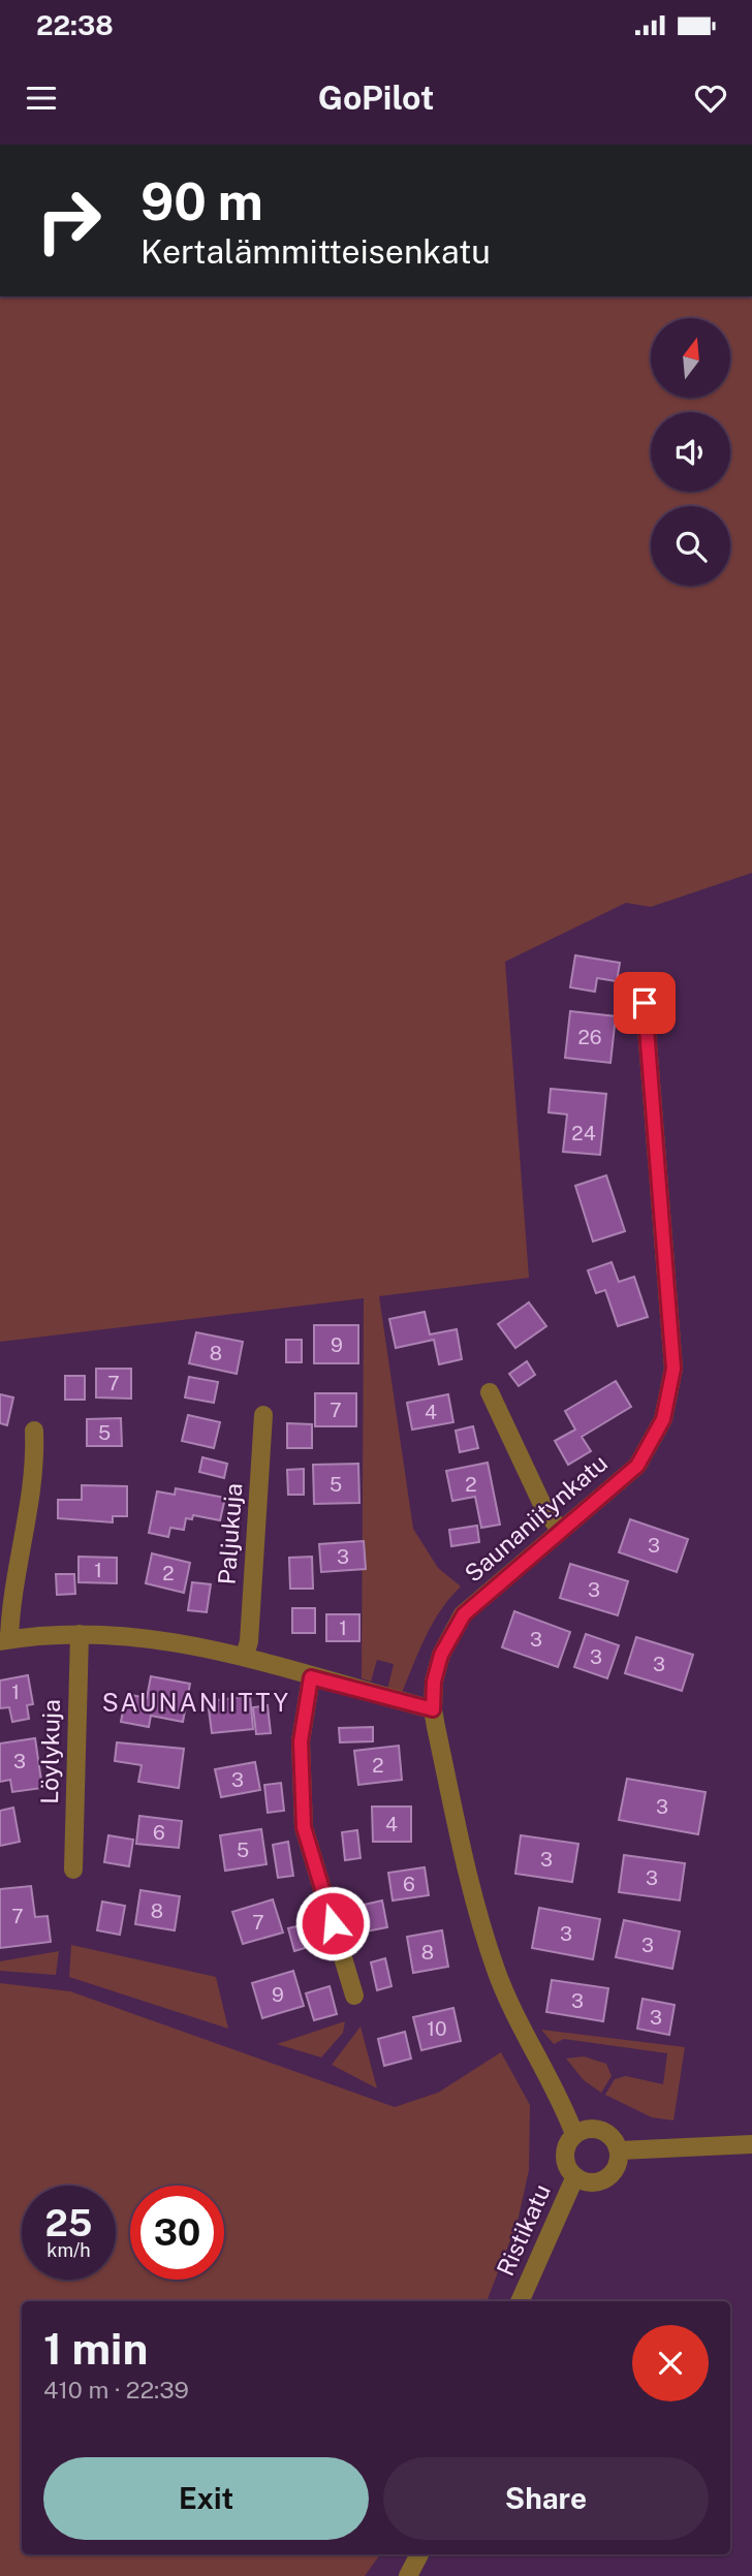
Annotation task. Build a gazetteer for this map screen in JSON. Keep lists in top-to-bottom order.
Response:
{
  "streets": {
    "street": [
      "Saunaniitynkatu",
      "Paljukuja",
      "Löylykuja",
      "Ristikatu"
    ]
  },
  "crossings": [
    ["Saunaniitynkatu", "Ristikatu"]
  ],
  "districts": ["SAUNANIITTY"],
  "house_numbers": [
    "26",
    "24",
    "9",
    "8",
    "7",
    "7",
    "4",
    "5",
    "5",
    "2",
    "3",
    "3",
    "1",
    "2",
    "3",
    "1",
    "3",
    "3",
    "3",
    "1",
    "3",
    "2",
    "3",
    "3",
    "4",
    "6",
    "5",
    "3",
    "3",
    "6",
    "8",
    "7",
    "7",
    "3",
    "3",
    "8",
    "9",
    "3",
    "3",
    "10"
  ],
  "north": "top",
  "page": {
    "status": "22:38",
    "header": "GoPilot",
    "turn": ["90 m", "Kertalämmitteisenkatu"],
    "speed": "25 km/h",
    "limit": "30",
    "heading": ["1 min", "410 m · 22:39"],
    "buttons": ["Exit", "Share"]
  }
}
